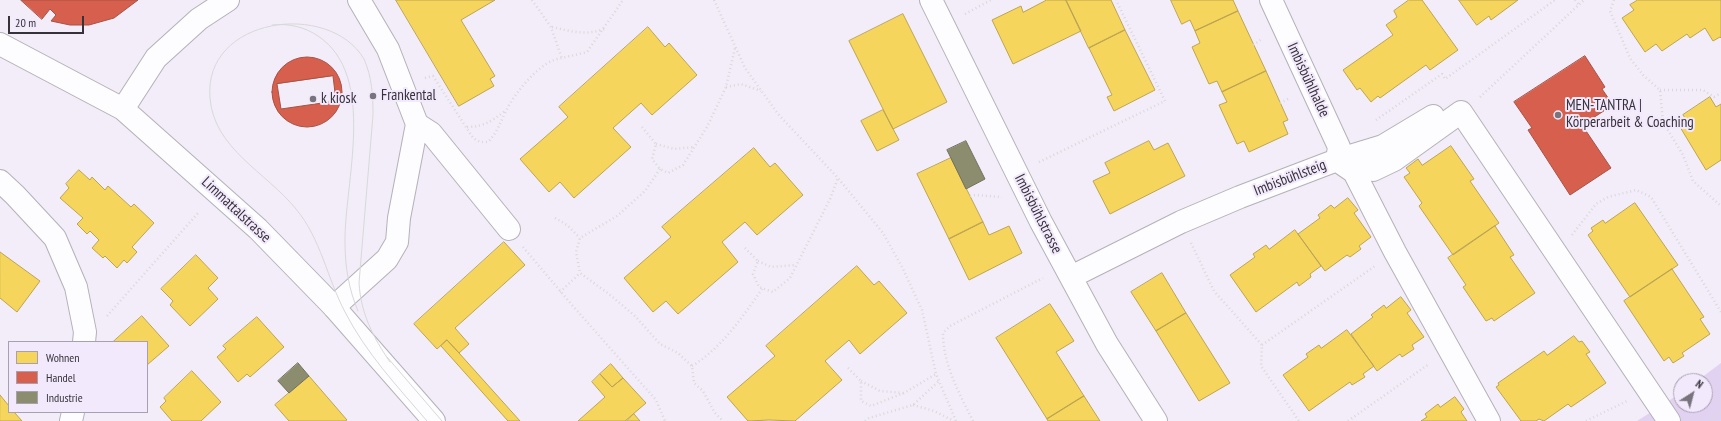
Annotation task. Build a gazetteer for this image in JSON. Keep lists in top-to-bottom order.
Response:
{
  "streets": {
    "street": [
      "Imbisbühlhalde",
      "Imbisbühlsteig",
      "Limmattalstrasse",
      "Imbisbühlstrasse"
    ]
  },
  "crossings": [
    ["Imbisbühlhalde", "Imbisbühlsteig"],
    ["Imbisbühlsteig", "Imbisbühlstrasse"]
  ],
  "places": ["Frankental", "k kiosk", "MEN-TANTRA | Körperarbeit & Coaching"],
  "legend": ["Wohnen", "Handel", "Industrie"],
  "scale_bar": "20 m",
  "north": "top right"
}
